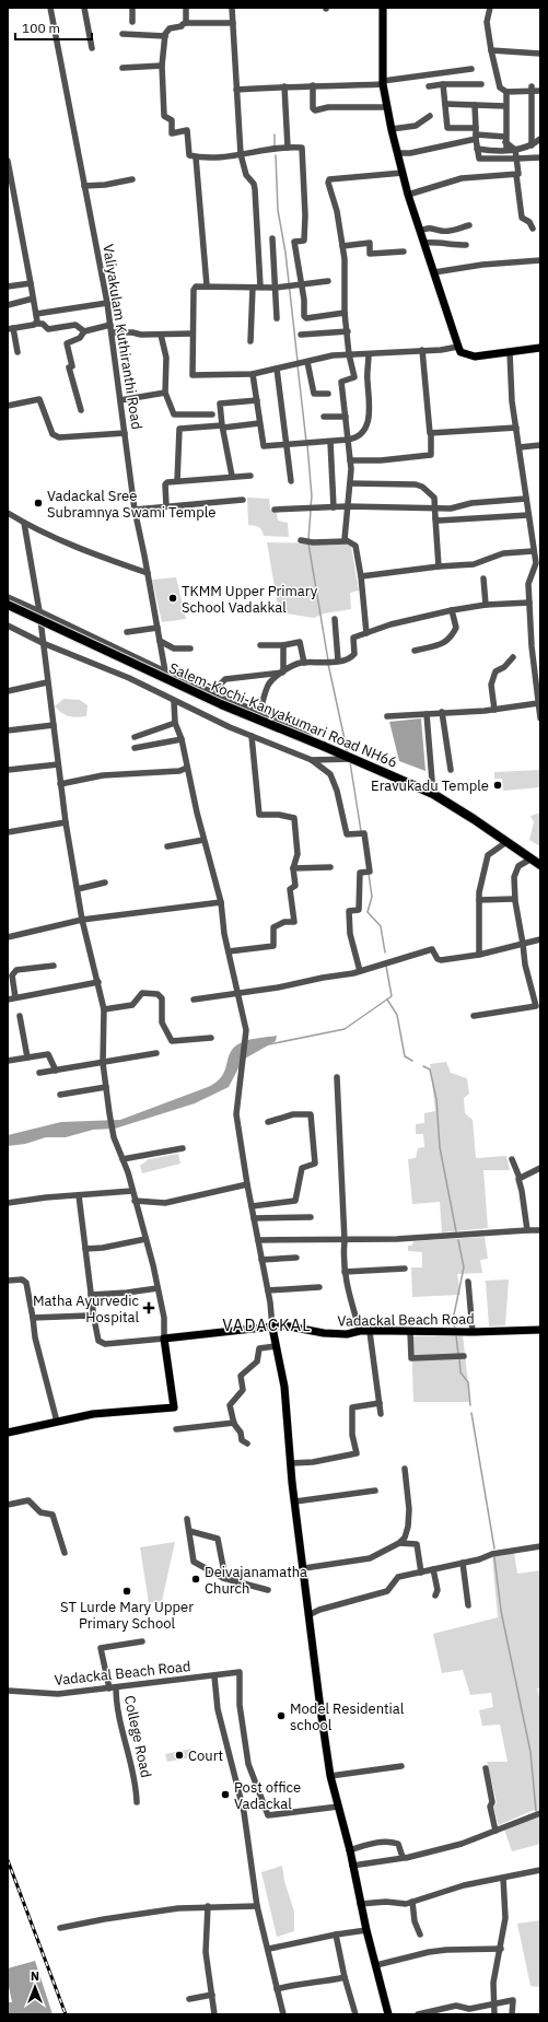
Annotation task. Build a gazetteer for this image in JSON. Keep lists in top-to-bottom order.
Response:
{
  "streets": {
    "highway": ["Salem-Kochi-Kanyakumari Road NH66"],
    "main road": ["Vadackal Beach Road"],
    "street": ["Valiyakulam Kuthiranthi Road", "College Road"]
  },
  "crossings": [
    ["Vadackal Beach Road", "College Road"]
  ],
  "districts": ["VADACKAL"],
  "places": {
    "other": [
      "Vadackal Sree Subramnya Swami Temple",
      "TKMM Upper Primary School Vadakkal",
      "Eravukadu Temple",
      "Deivajanamatha Church",
      "ST Lurde Mary Upper Primary School",
      "Model Residential school",
      "Court",
      "Post office Vadackal"
    ],
    "health": ["Matha Ayurvedic Hospital"]
  },
  "scale_bar": "100 m",
  "north": "top"
}
